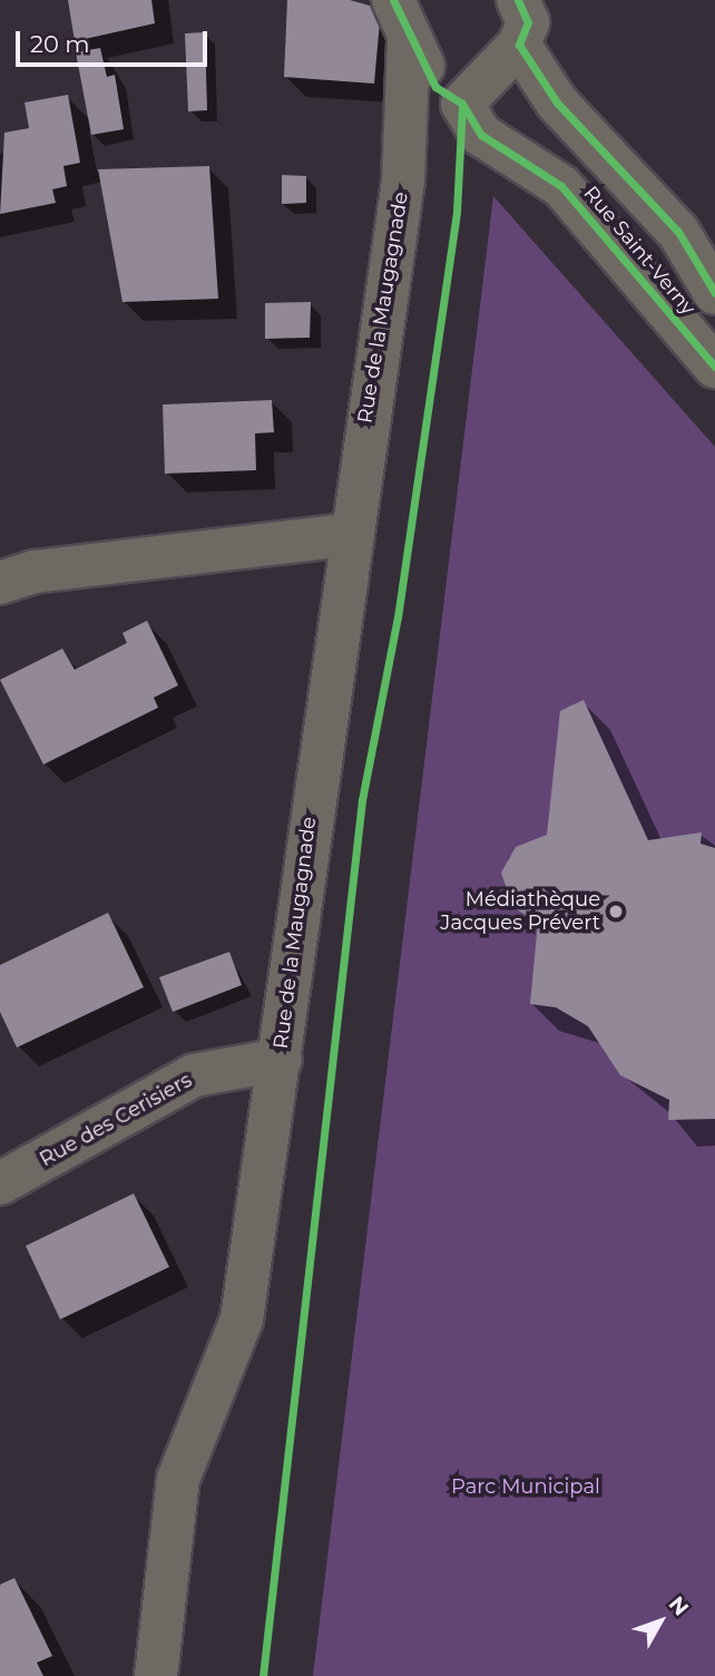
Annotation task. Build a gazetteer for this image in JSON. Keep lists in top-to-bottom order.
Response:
{
  "streets": {
    "street": ["Rue Saint-Verny", "Rue de la Maugagnade", "Rue des Cerisiers"]
  },
  "crossings": [
    ["Rue Saint-Verny", "Rue de la Maugagnade"],
    ["Rue de la Maugagnade", "Rue des Cerisiers"]
  ],
  "parks": ["Parc Municipal"],
  "places": ["Médiathèque Jacques Prévert"],
  "scale_bar": "20 m",
  "north": "top right"
}
